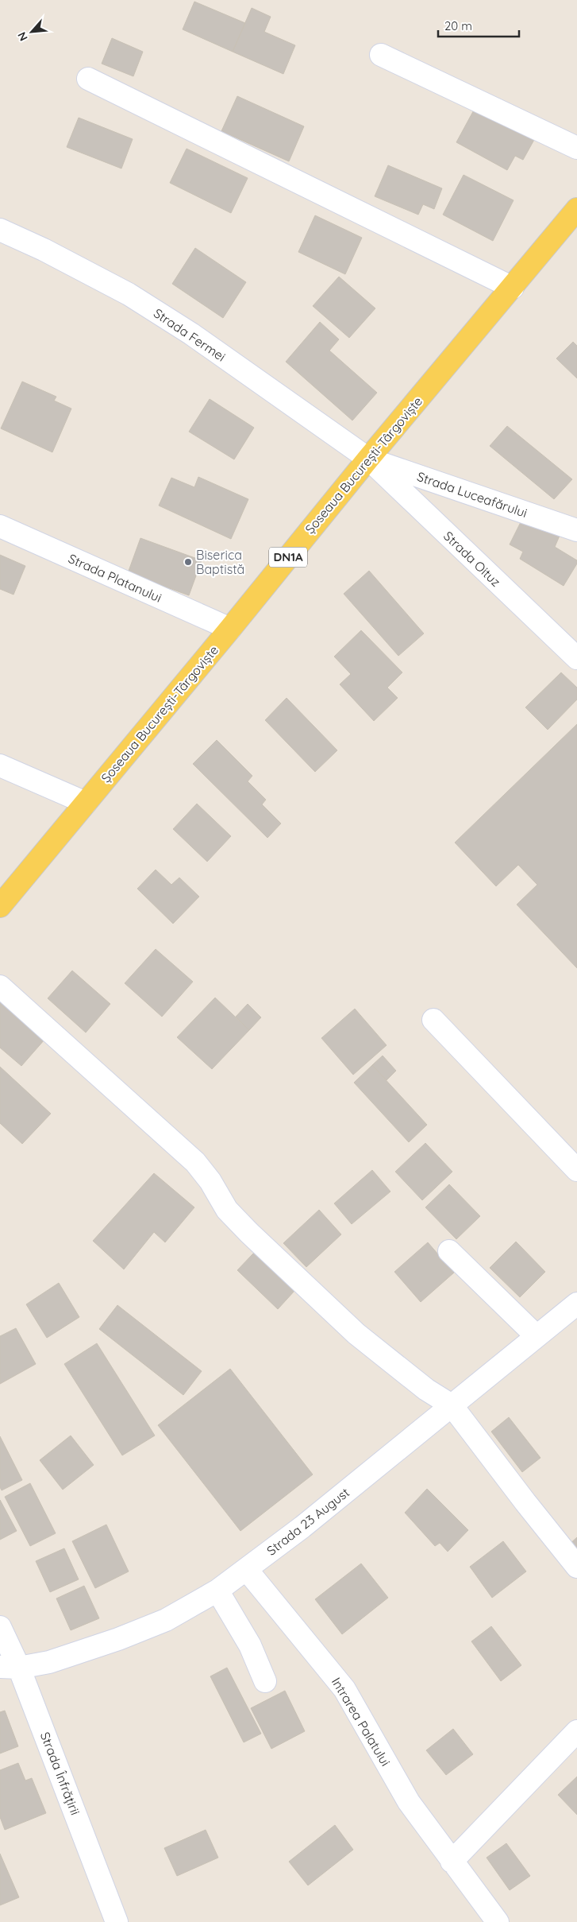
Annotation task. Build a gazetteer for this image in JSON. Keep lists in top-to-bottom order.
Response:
{
  "streets": {
    "main road": ["Șoseaua București-Târgoviște", "DN1A"],
    "street": [
      "Strada Fermei",
      "Strada Luceafărului",
      "Strada Oituz",
      "Strada Platanului",
      "Strada 23 August",
      "Intrarea Palatului",
      "Strada Înfrățirii"
    ]
  },
  "crossings": [
    ["Strada Fermei", "Șoseaua București-Târgoviște"],
    ["Strada Fermei", "Strada Luceafărului"],
    ["Strada Fermei", "Strada Oituz"],
    ["Șoseaua București-Târgoviște", "Strada Luceafărului"],
    ["Șoseaua București-Târgoviște", "Strada Oituz"],
    ["Șoseaua București-Târgoviște", "Strada Platanului"],
    ["Strada Luceafărului", "Strada Oituz"],
    ["Strada 23 August", "Intrarea Palatului"],
    ["Strada 23 August", "Strada Înfrățirii"]
  ],
  "places": ["Biserica Baptistă"],
  "scale_bar": "20 m",
  "north": "bottom left"
}
